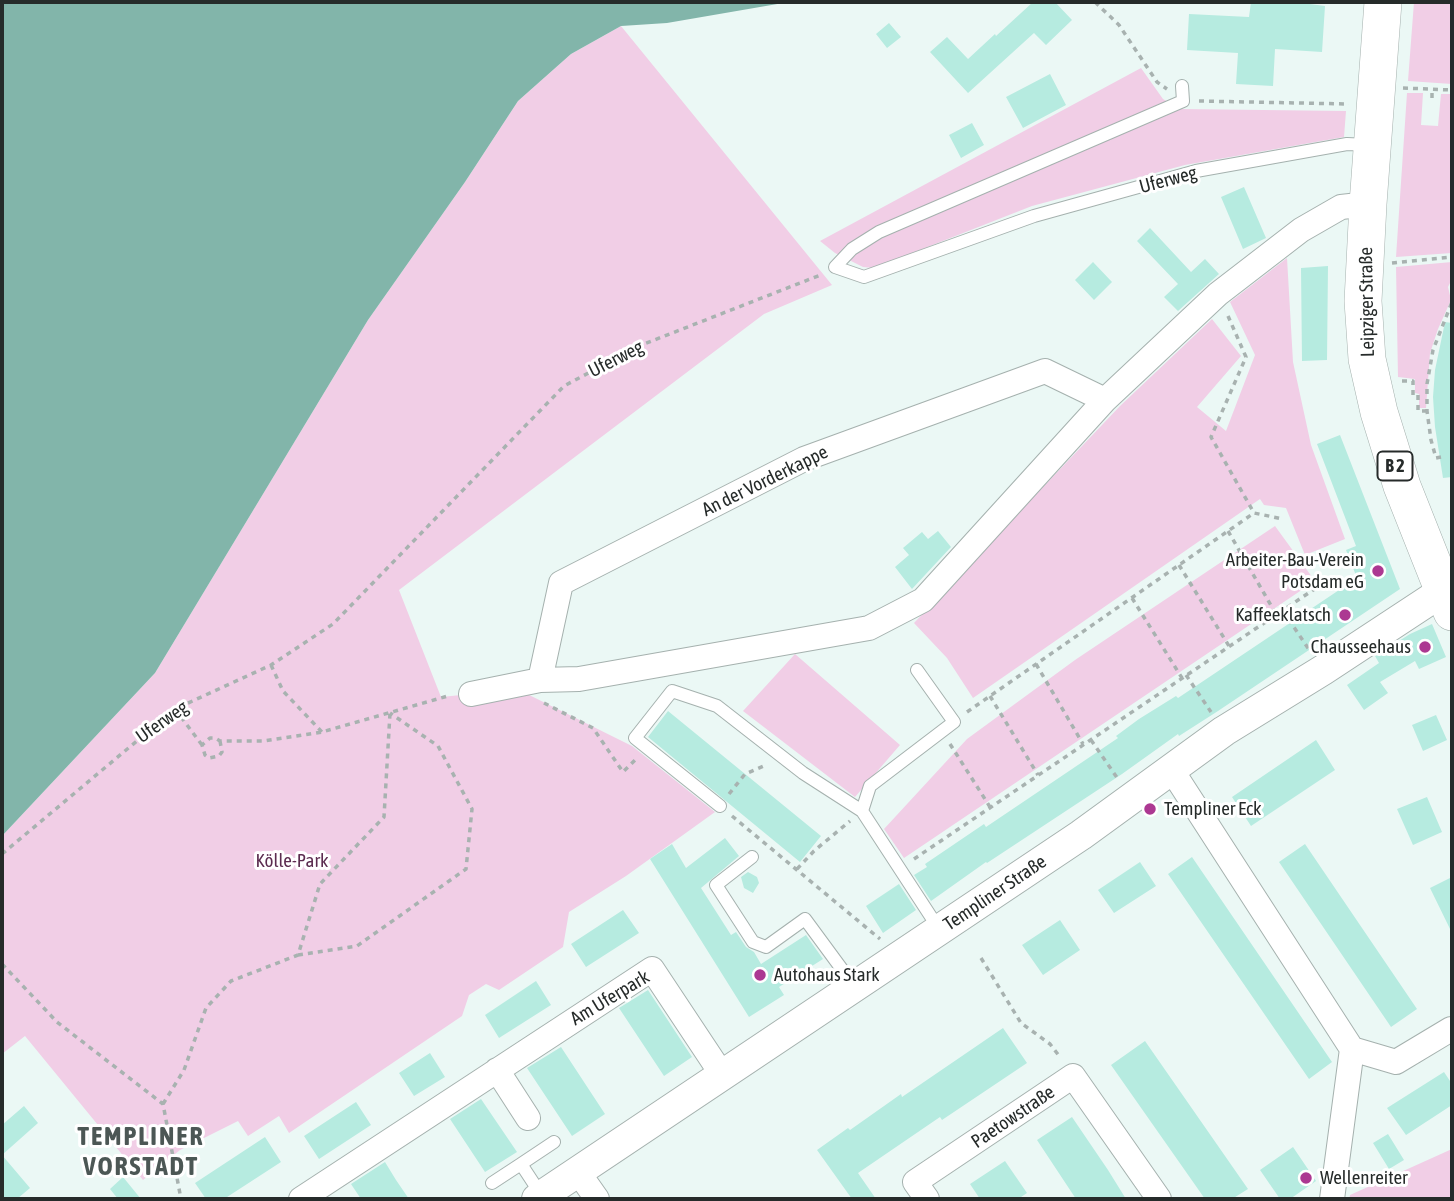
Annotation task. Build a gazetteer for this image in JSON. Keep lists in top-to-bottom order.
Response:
{
  "streets": {
    "main road": ["Leipziger Straße", "B 2"],
    "street": [
      "An der Vorderkappe",
      "Templiner Straße",
      "Am Uferpark",
      "Paetowstraße"
    ],
    "lane": ["Uferweg"]
  },
  "crossings": [
    ["Uferweg", "Leipziger Straße"],
    ["Leipziger Straße", "Templiner Straße"],
    ["Templiner Straße", "Am Uferpark"]
  ],
  "districts": ["TEMPLINER VORSTADT"],
  "parks": ["Kölle-Park"],
  "places": [
    "Arbeiter-Bau-Verein Potsdam eG",
    "Kaffeeklatsch",
    "Chausseehaus",
    "Templiner Eck",
    "Autohaus Stark",
    "Wellenreiter"
  ]
}
